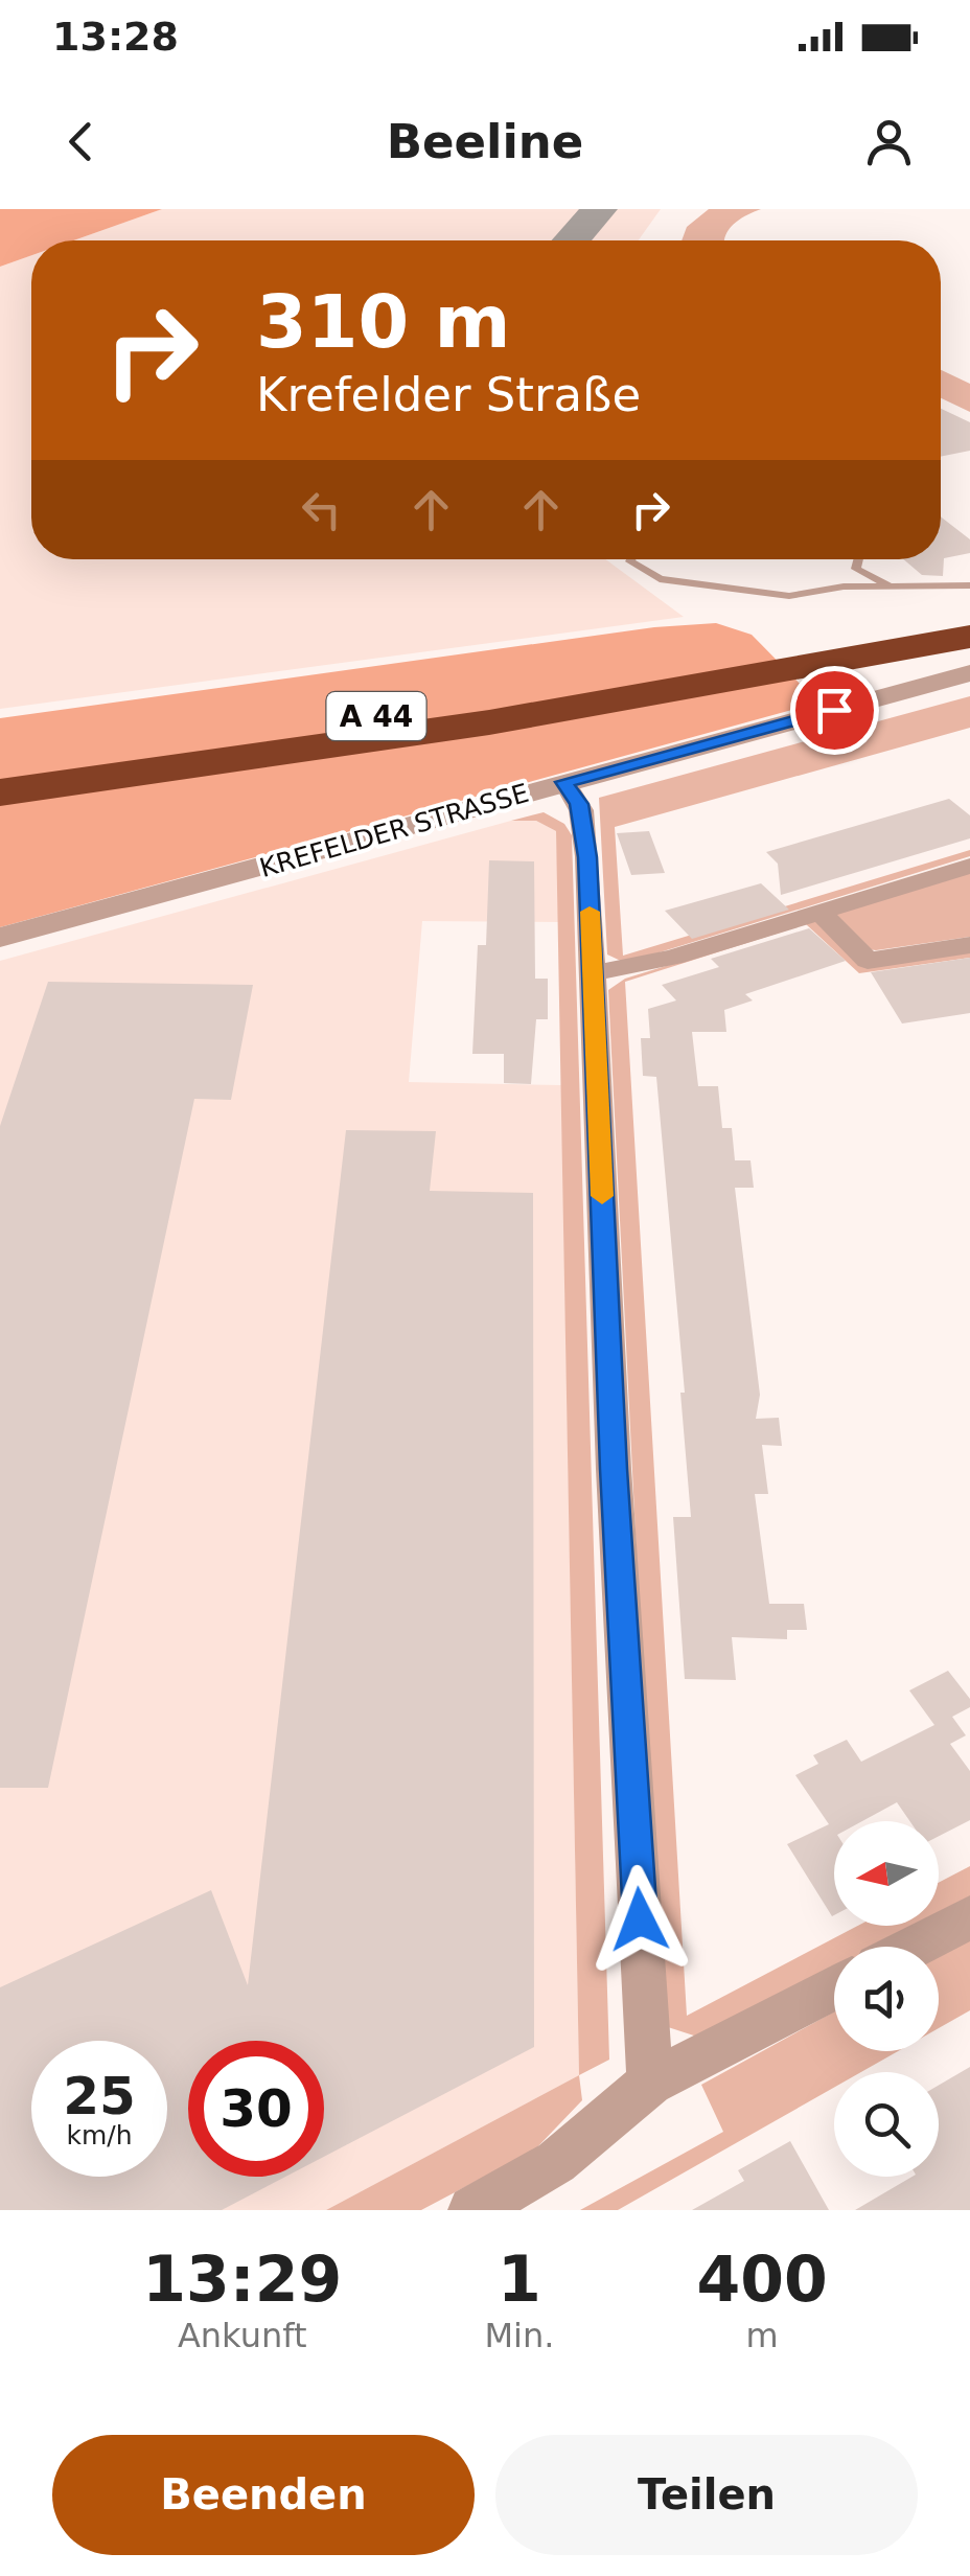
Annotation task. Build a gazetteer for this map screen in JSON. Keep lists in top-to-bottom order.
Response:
{
  "streets": {
    "highway": ["A 44"],
    "street": ["KREFELDER STRASSE"]
  },
  "north": "left",
  "page": {
    "status": "13:28",
    "header": "Beeline",
    "turn": ["310 m", "Krefelder Straße"],
    "speed": "25 km/h",
    "limit": "30",
    "eta": [
      "13:29",
      "Ankunft",
      "1",
      "Min.",
      "400",
      "m"
    ],
    "buttons": ["Beenden", "Teilen"]
  }
}
